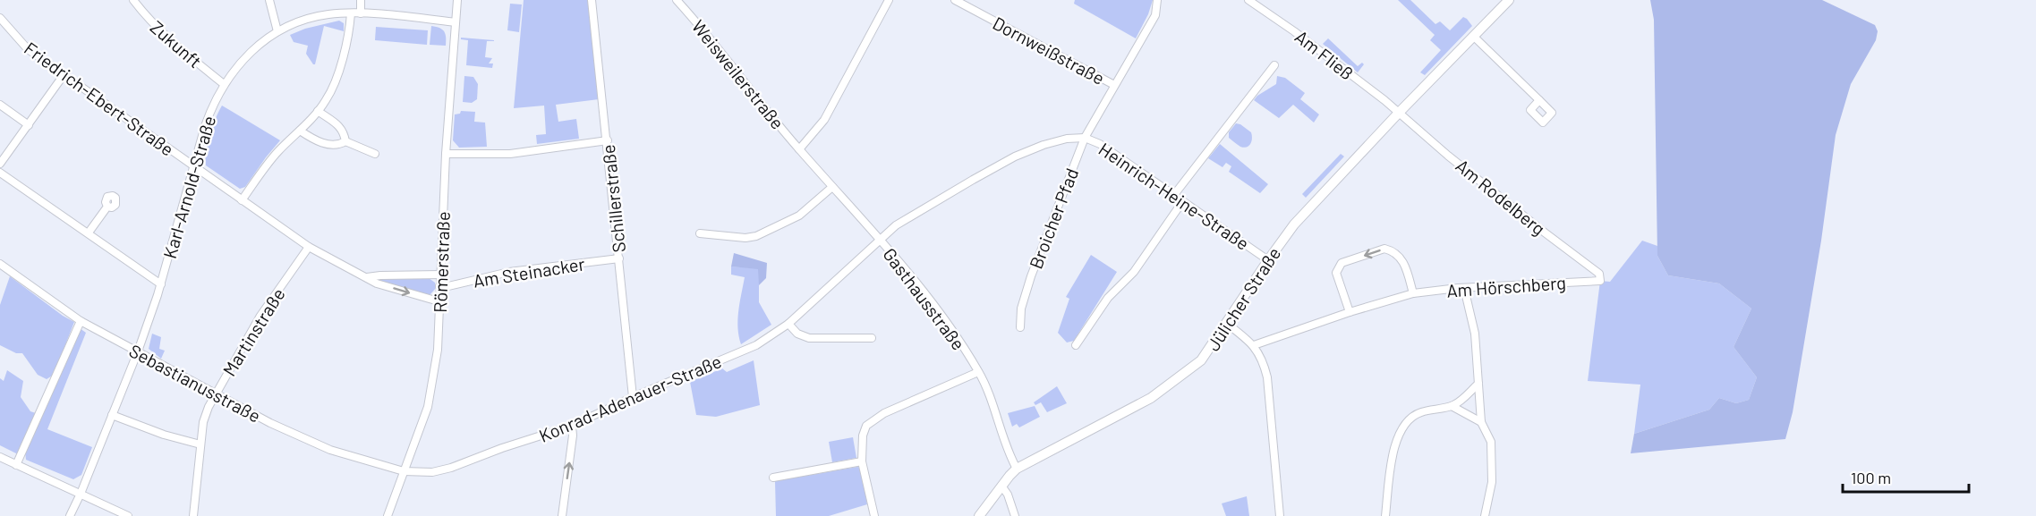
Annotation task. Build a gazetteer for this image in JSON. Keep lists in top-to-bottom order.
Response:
{
  "streets": {
    "street": [
      "Zukunft",
      "Dornweißstraße",
      "Am Fließ",
      "Weisweilerstraße",
      "Friedrich-Ebert-Straße",
      "Karl-Arnold-Straße",
      "Heinrich-Heine-Straße",
      "Am Rodelberg",
      "Schillerstraße",
      "Broicher Pfad",
      "Römerstraße",
      "Am Steinacker",
      "Am Hörschberg",
      "Gasthausstraße",
      "Jülicher Straße",
      "Martinstraße",
      "Sebastianusstraße",
      "Konrad-Adenauer-Straße"
    ]
  },
  "crossings": [
    ["Zukunft", "Karl-Arnold-Straße"],
    ["Dornweißstraße", "Broicher Pfad"],
    ["Am Fließ", "Am Rodelberg"],
    ["Am Fließ", "Jülicher Straße"],
    ["Weisweilerstraße", "Gasthausstraße"],
    ["Friedrich-Ebert-Straße", "Karl-Arnold-Straße"],
    ["Friedrich-Ebert-Straße", "Römerstraße"],
    ["Friedrich-Ebert-Straße", "Martinstraße"],
    ["Karl-Arnold-Straße", "Römerstraße"],
    ["Karl-Arnold-Straße", "Sebastianusstraße"],
    ["Heinrich-Heine-Straße", "Broicher Pfad"],
    ["Heinrich-Heine-Straße", "Gasthausstraße"],
    ["Heinrich-Heine-Straße", "Jülicher Straße"],
    ["Heinrich-Heine-Straße", "Konrad-Adenauer-Straße"],
    ["Am Rodelberg", "Am Hörschberg"],
    ["Am Rodelberg", "Jülicher Straße"],
    ["Schillerstraße", "Am Steinacker"],
    ["Schillerstraße", "Konrad-Adenauer-Straße"],
    ["Römerstraße", "Am Steinacker"],
    ["Römerstraße", "Sebastianusstraße"],
    ["Römerstraße", "Konrad-Adenauer-Straße"],
    ["Gasthausstraße", "Jülicher Straße"],
    ["Gasthausstraße", "Konrad-Adenauer-Straße"],
    ["Martinstraße", "Sebastianusstraße"],
    ["Sebastianusstraße", "Konrad-Adenauer-Straße"]
  ],
  "scale_bar": "100 m"
}
